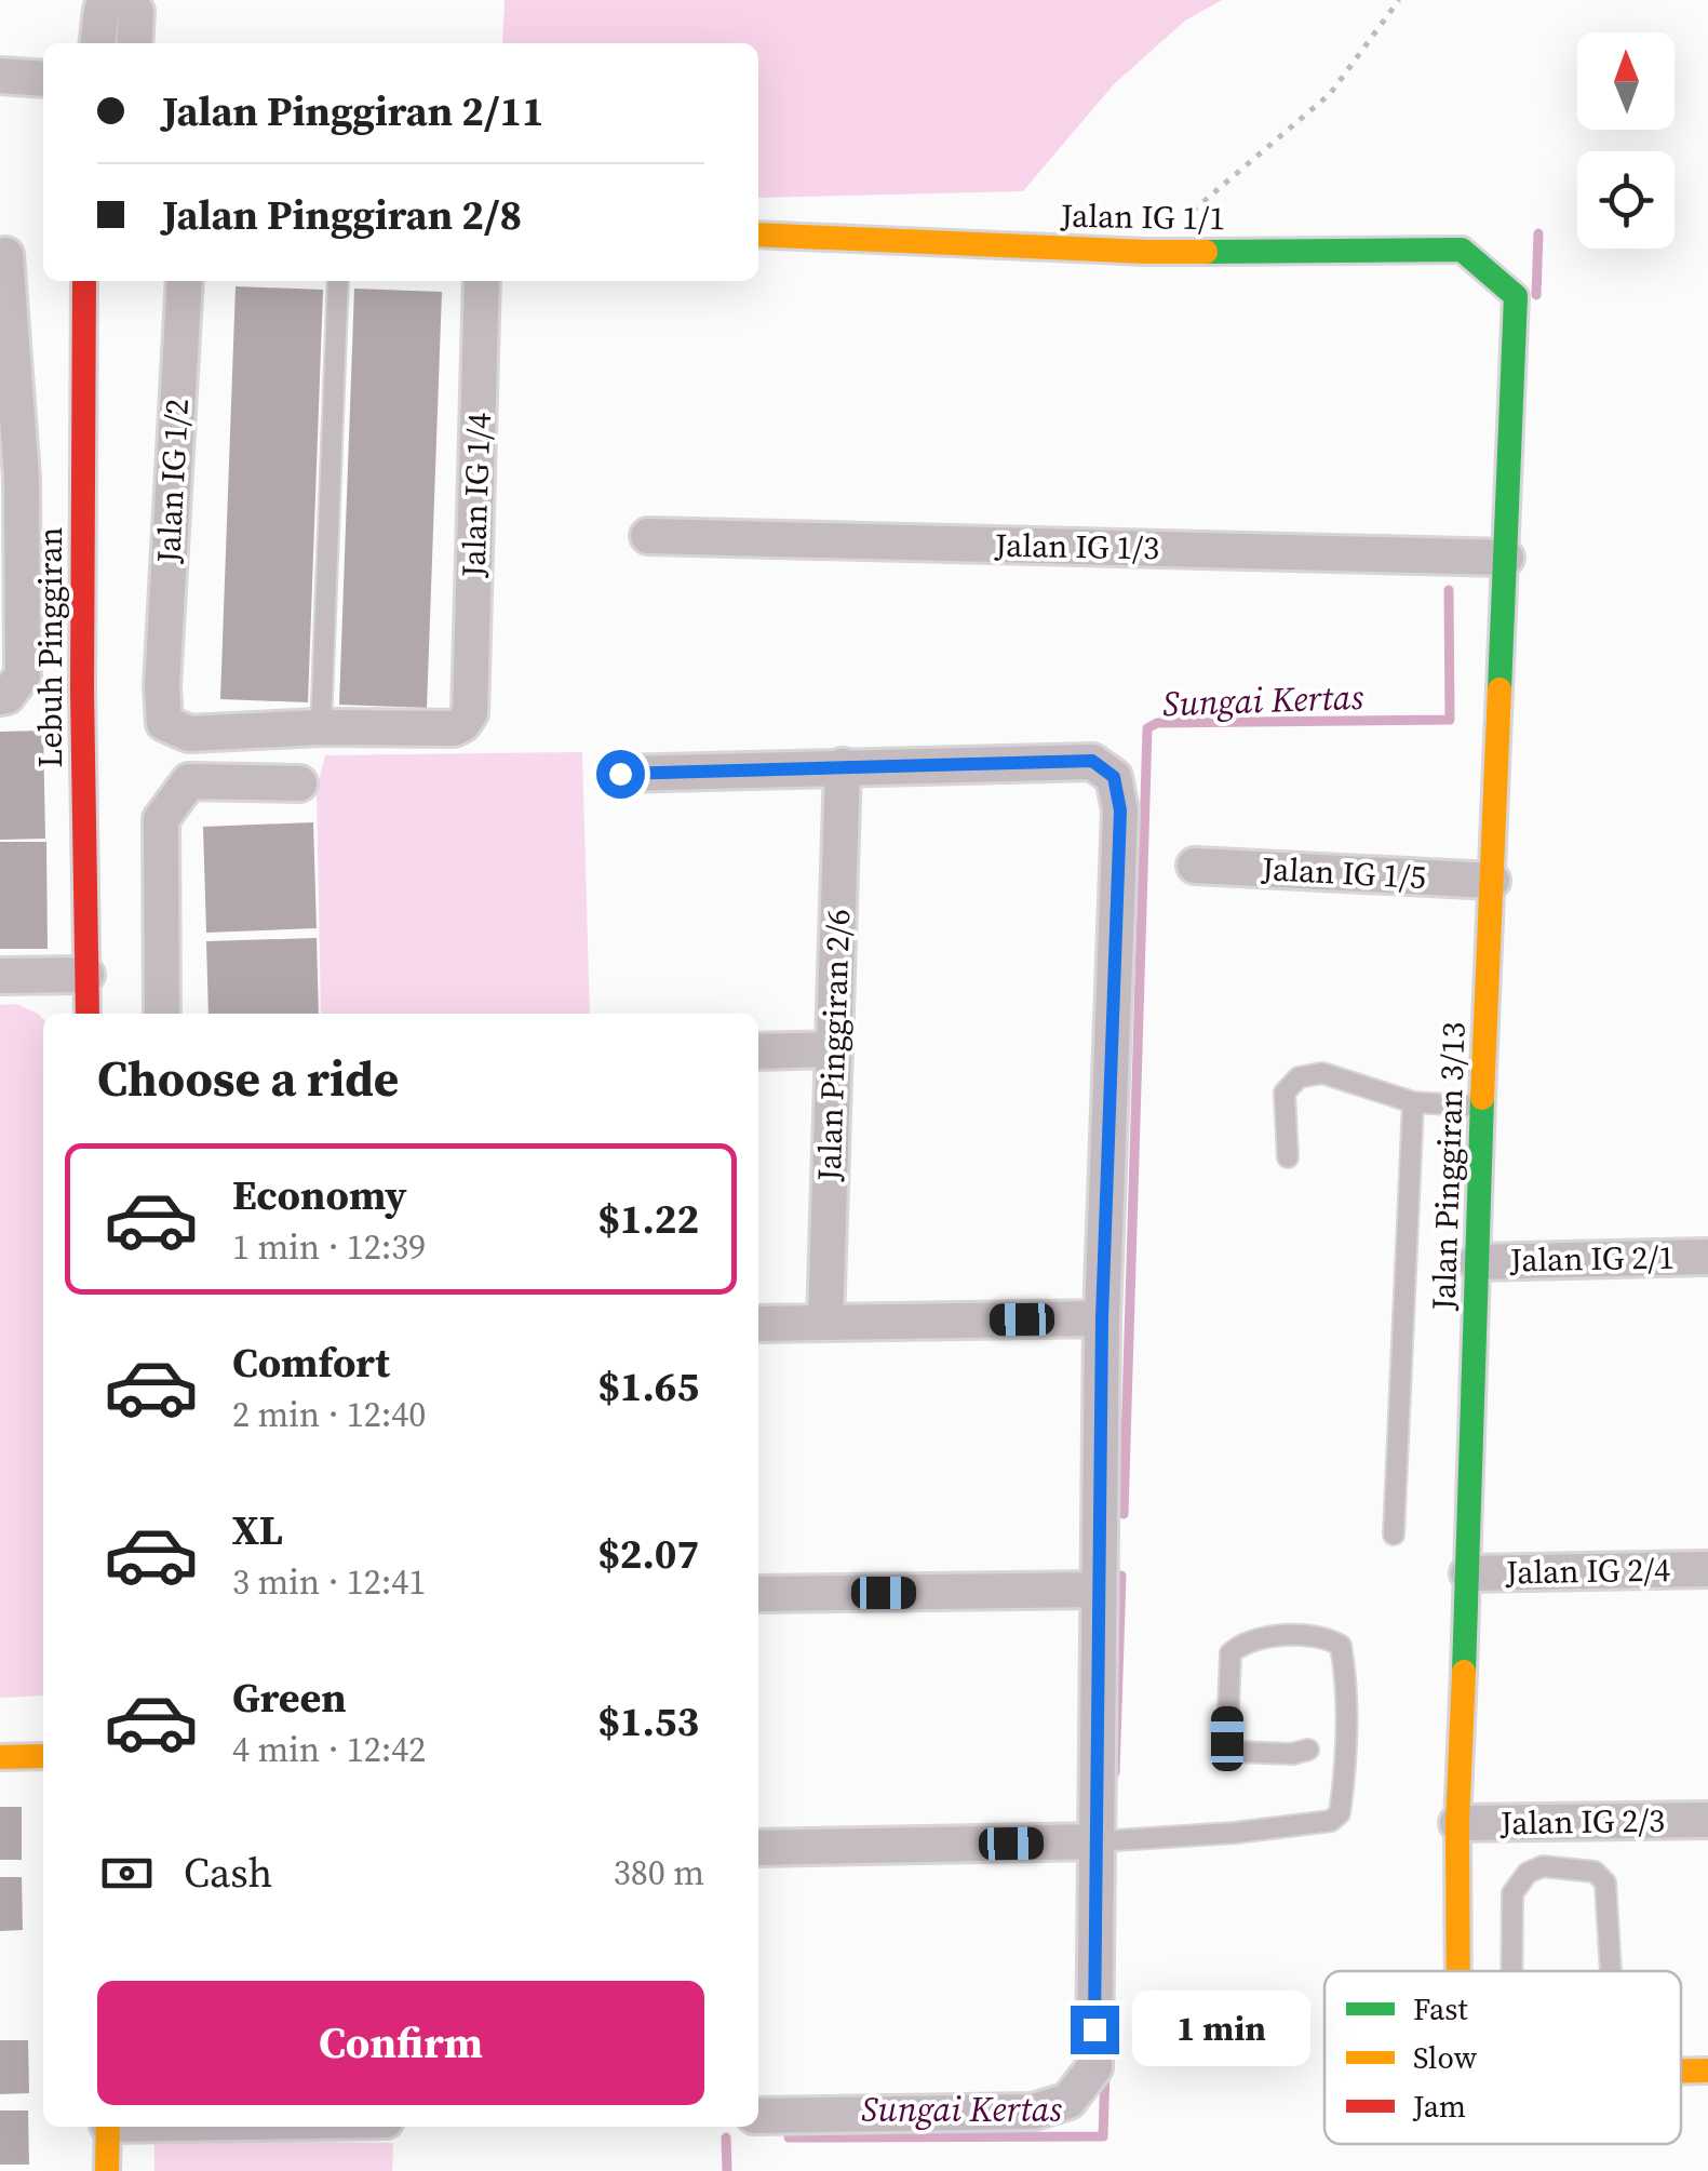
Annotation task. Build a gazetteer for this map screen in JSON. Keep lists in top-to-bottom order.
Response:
{
  "streets": {
    "street": [
      "Jalan IG 1/1",
      "Jalan IG 1/2",
      "Jalan IG 1/4",
      "Jalan IG 1/3",
      "Lebuh Pinggiran",
      "Jalan IG 1/5",
      "Jalan Pinggiran 2/6",
      "Jalan Pinggiran 3/13",
      "Jalan IG 2/1",
      "Jalan IG 2/4",
      "Jalan IG 2/3"
    ]
  },
  "crossings": [
    ["Jalan IG 1/1", "Jalan Pinggiran 3/13"],
    ["Jalan IG 1/2", "Jalan IG 1/4"],
    ["Jalan IG 1/3", "Jalan Pinggiran 3/13"],
    ["Jalan IG 1/5", "Jalan Pinggiran 3/13"],
    ["Jalan Pinggiran 3/13", "Jalan IG 2/1"],
    ["Jalan Pinggiran 3/13", "Jalan IG 2/4"],
    ["Jalan Pinggiran 3/13", "Jalan IG 2/3"]
  ],
  "water": ["Sungai Kertas"],
  "legend": ["Fast", "Slow", "Jam"],
  "north": "top",
  "page": {
    "banner": ["Jalan Pinggiran 2/11", "Jalan Pinggiran 2/8"],
    "heading": "Choose a ride",
    "list": [
      {
        "name": "Economy",
        "note": "1 min · 12:39",
        "value": "$1.22"
      },
      {
        "name": "Comfort",
        "note": "2 min · 12:40",
        "value": "$1.65"
      },
      {
        "name": "XL",
        "note": "3 min · 12:41",
        "value": "$2.07"
      },
      {
        "name": "Green",
        "note": "4 min · 12:42",
        "value": "$1.53"
      }
    ],
    "pay": ["Cash", "380 m"],
    "buttons": "Confirm",
    "bubble": "1 min"
  }
}
